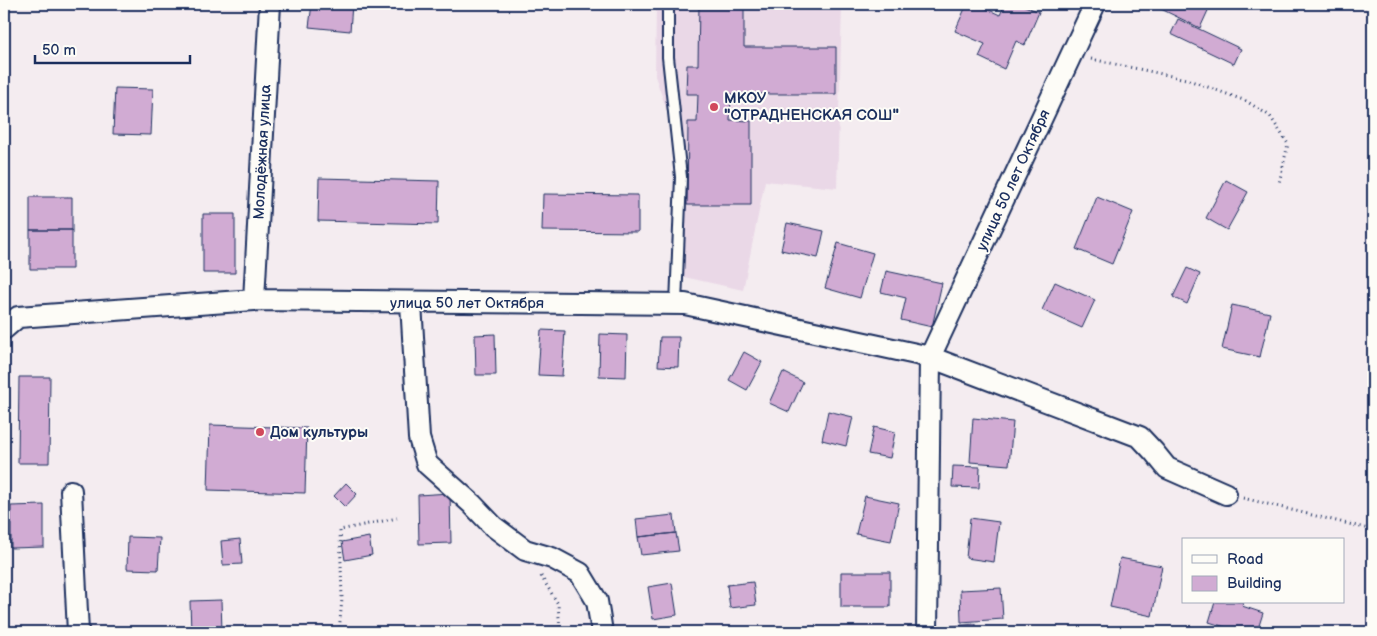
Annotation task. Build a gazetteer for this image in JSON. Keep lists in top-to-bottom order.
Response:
{
  "streets": {
    "street": ["Молодёжная улица", "улица 50 лет Октября"]
  },
  "crossings": [
    ["Молодёжная улица", "улица 50 лет Октября"]
  ],
  "places": ["МКОУ \"ОТРАДНЕНСКАЯ СОШ\"", "Дом культуры"],
  "legend": ["Road", "Building"],
  "scale_bar": "50 m"
}
